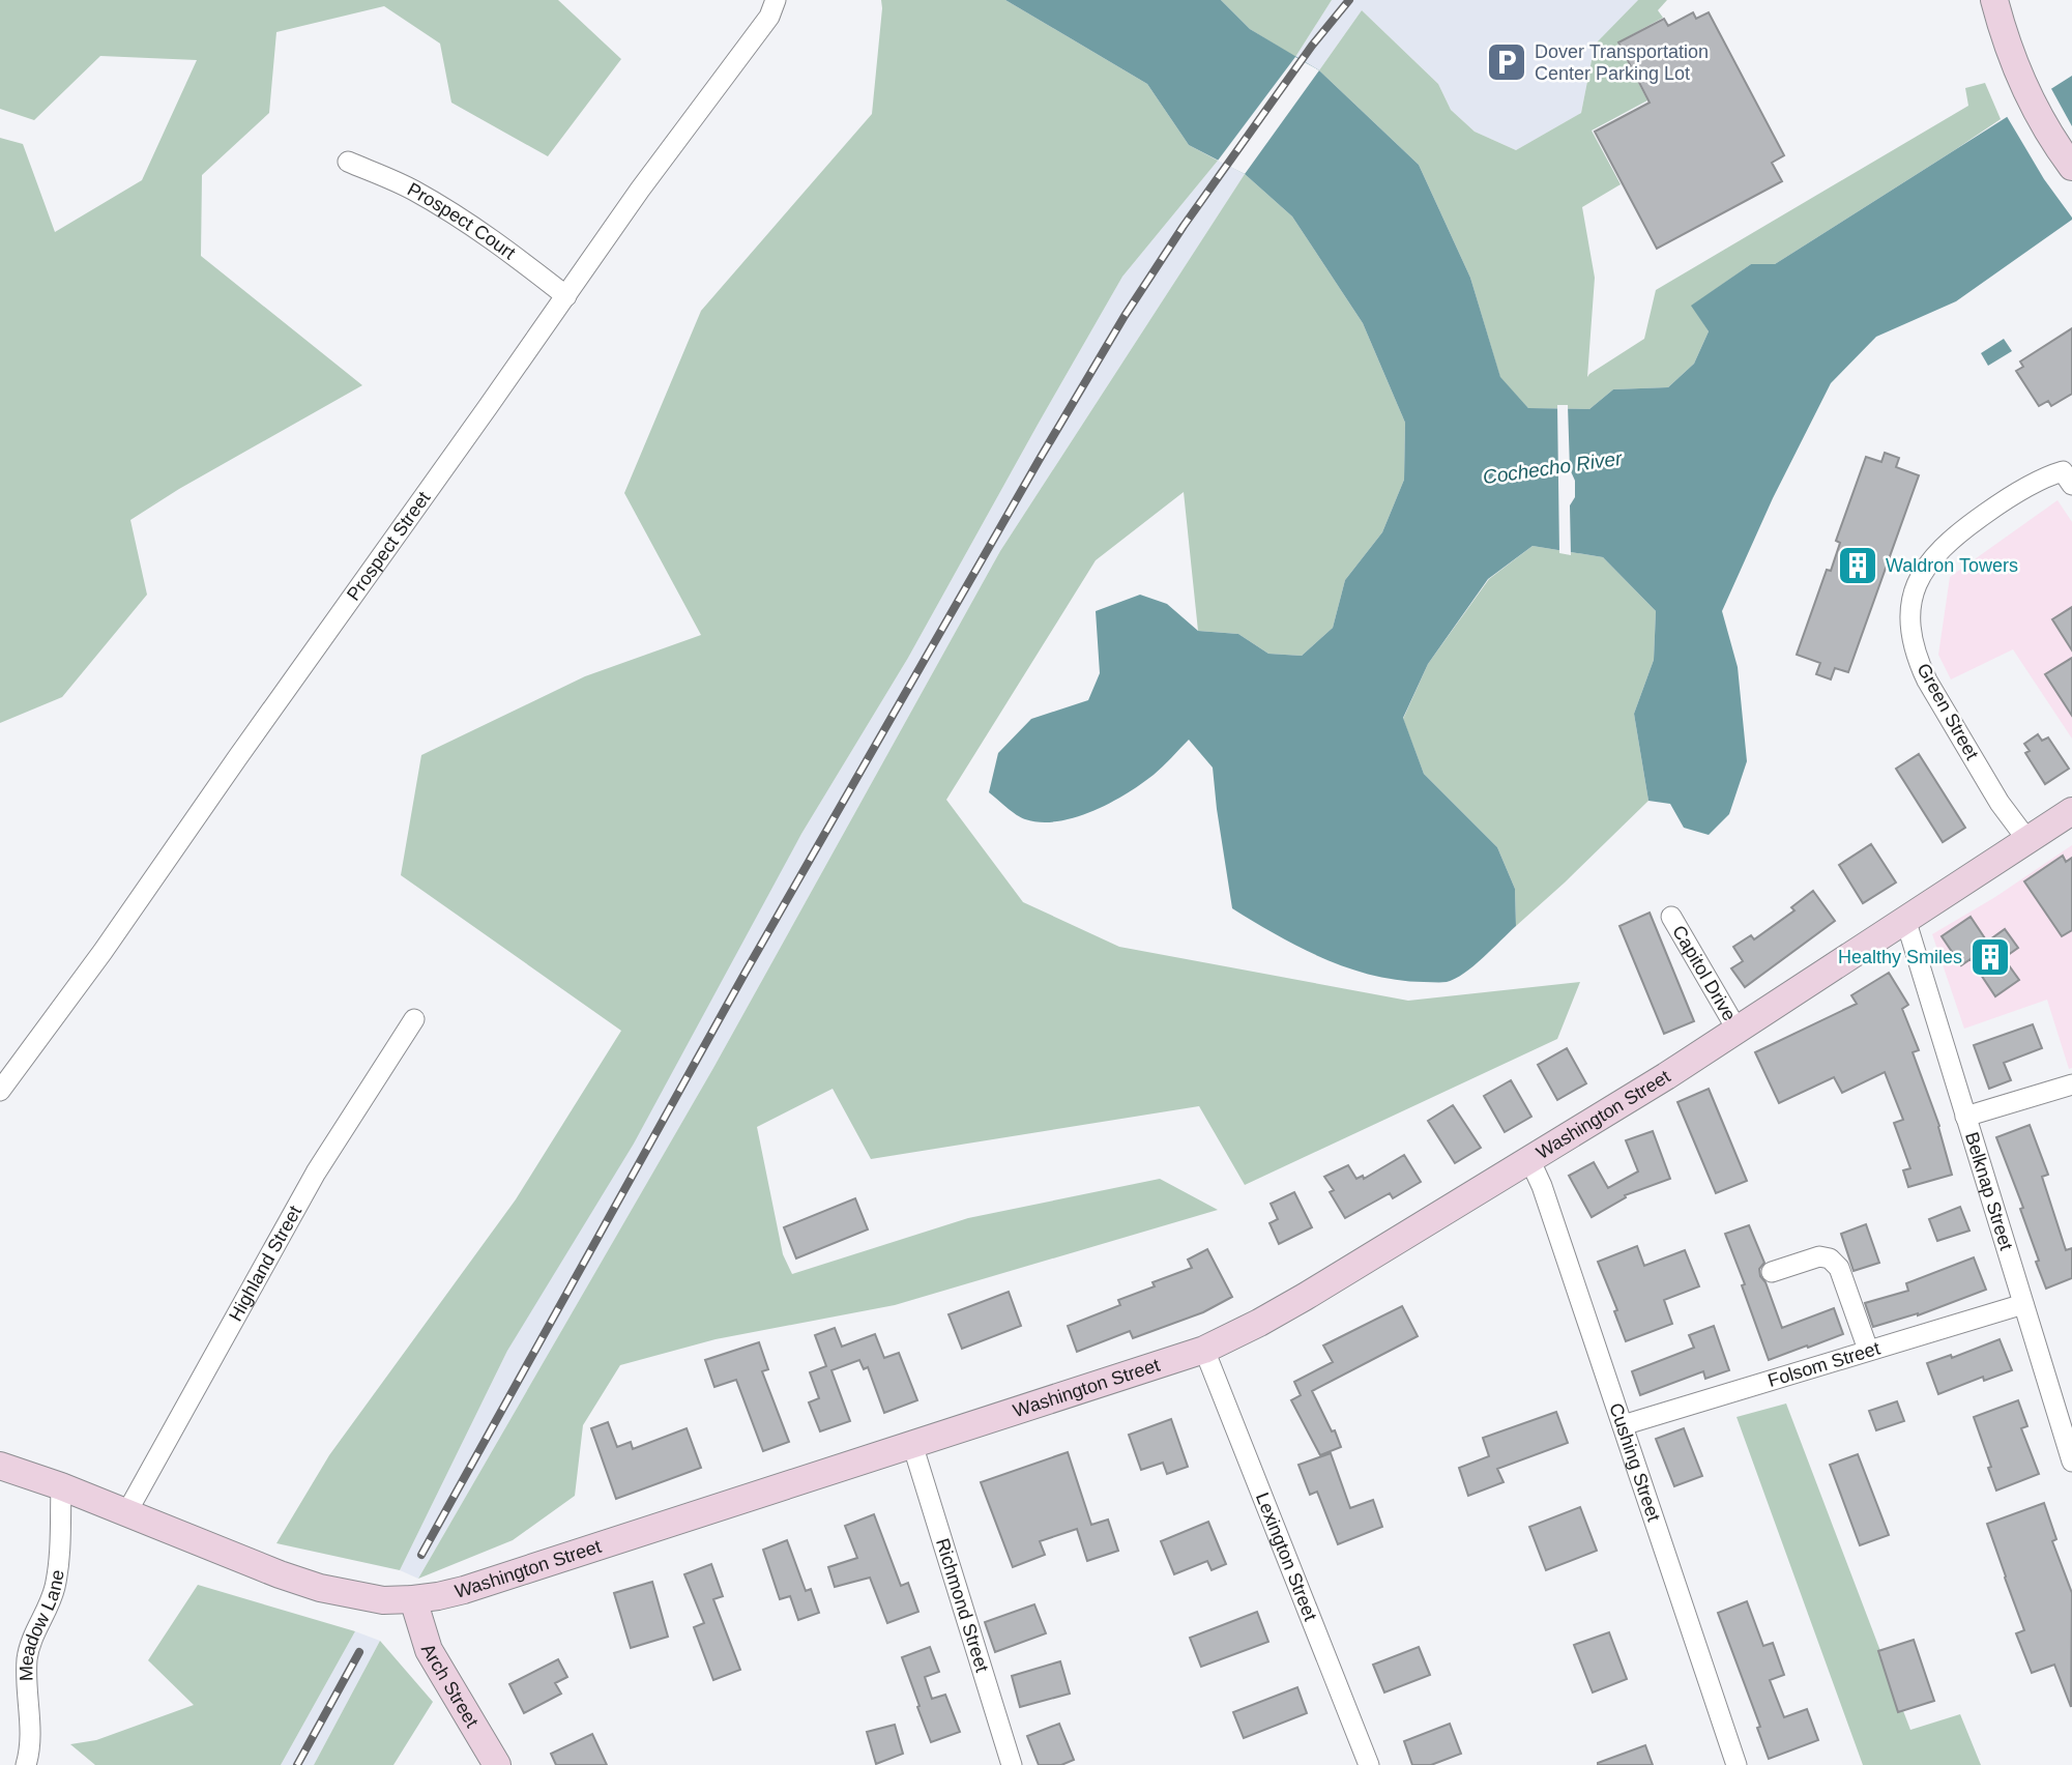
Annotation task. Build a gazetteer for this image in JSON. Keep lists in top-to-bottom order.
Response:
{
  "streets": {
    "street": [
      "Prospect Court",
      "Prospect Street",
      "Green Street",
      "Capitol Drive",
      "Washington Street",
      "Belknap Street",
      "Highland Street",
      "Folsom Street",
      "Cushing Street",
      "Lexington Street",
      "Richmond Street",
      "Meadow Lane",
      "Arch Street"
    ]
  },
  "crossings": [
    ["Prospect Court", "Prospect Street"],
    ["Green Street", "Washington Street"],
    ["Capitol Drive", "Washington Street"],
    ["Washington Street", "Belknap Street"],
    ["Washington Street", "Highland Street"],
    ["Washington Street", "Cushing Street"],
    ["Washington Street", "Lexington Street"],
    ["Washington Street", "Richmond Street"],
    ["Washington Street", "Meadow Lane"],
    ["Washington Street", "Arch Street"],
    ["Belknap Street", "Folsom Street"],
    ["Folsom Street", "Cushing Street"]
  ],
  "water": ["Cochecho River"],
  "places": {
    "parking": ["Dover Transportation Center Parking Lot"],
    "building": ["Waldron Towers", "Healthy Smiles"]
  }
}
